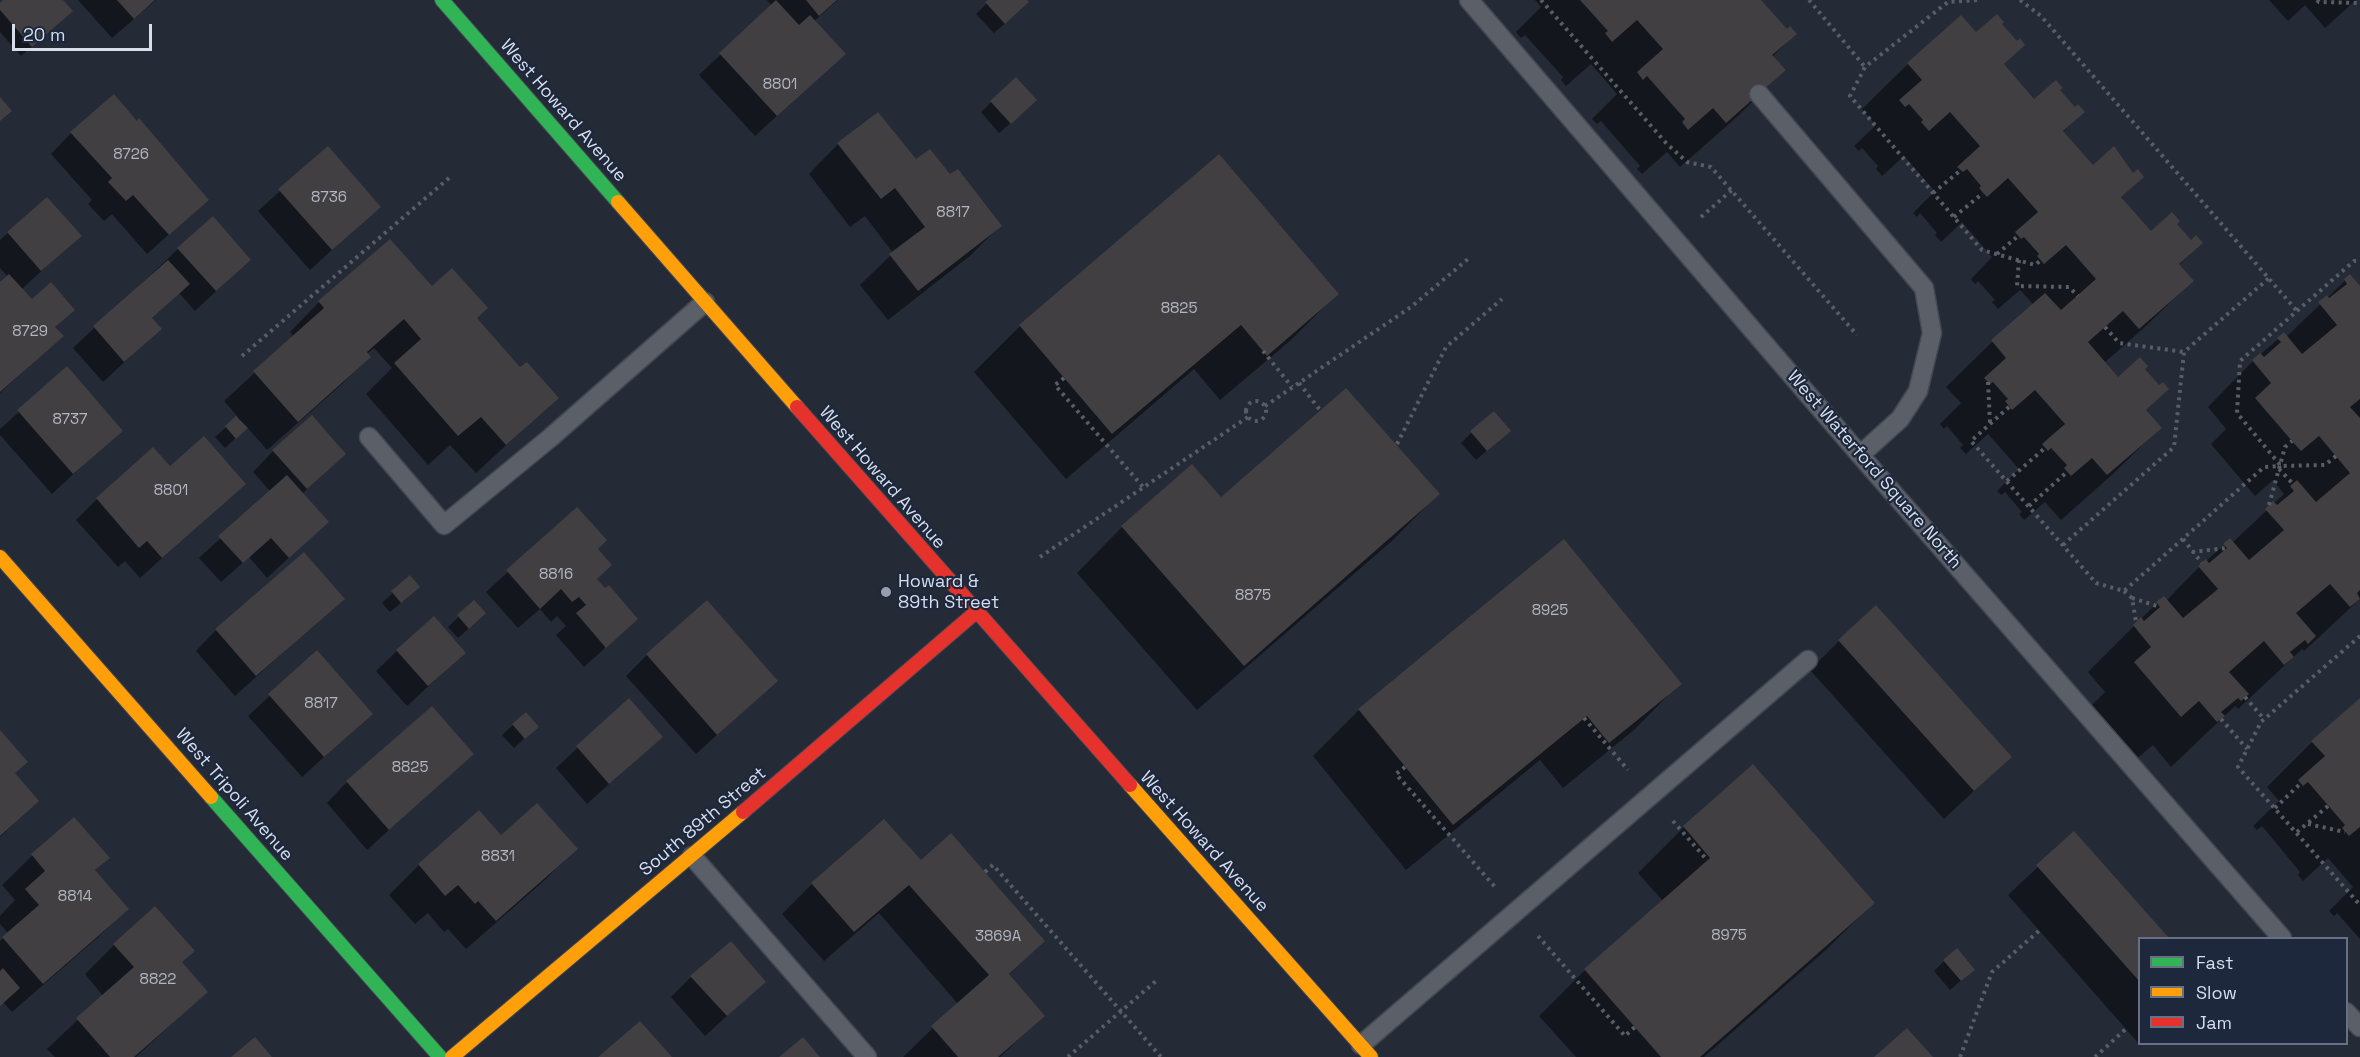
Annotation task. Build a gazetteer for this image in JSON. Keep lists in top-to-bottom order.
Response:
{
  "streets": {
    "street": ["West Howard Avenue", "West Tripoli Avenue", "South 89th Street"],
    "lane": ["West Waterford Square North"]
  },
  "crossings": [
    ["West Howard Avenue", "South 89th Street"]
  ],
  "places": ["Howard & 89th Street"],
  "house_numbers": [
    "8801",
    "8726",
    "8736",
    "8817",
    "8825",
    "8729",
    "8737",
    "8801",
    "8816",
    "8875",
    "8925",
    "8817",
    "8825",
    "8831",
    "8814",
    "8975",
    "3869A",
    "8822"
  ],
  "legend": ["Fast", "Slow", "Jam"],
  "scale_bar": "20 m"
}
